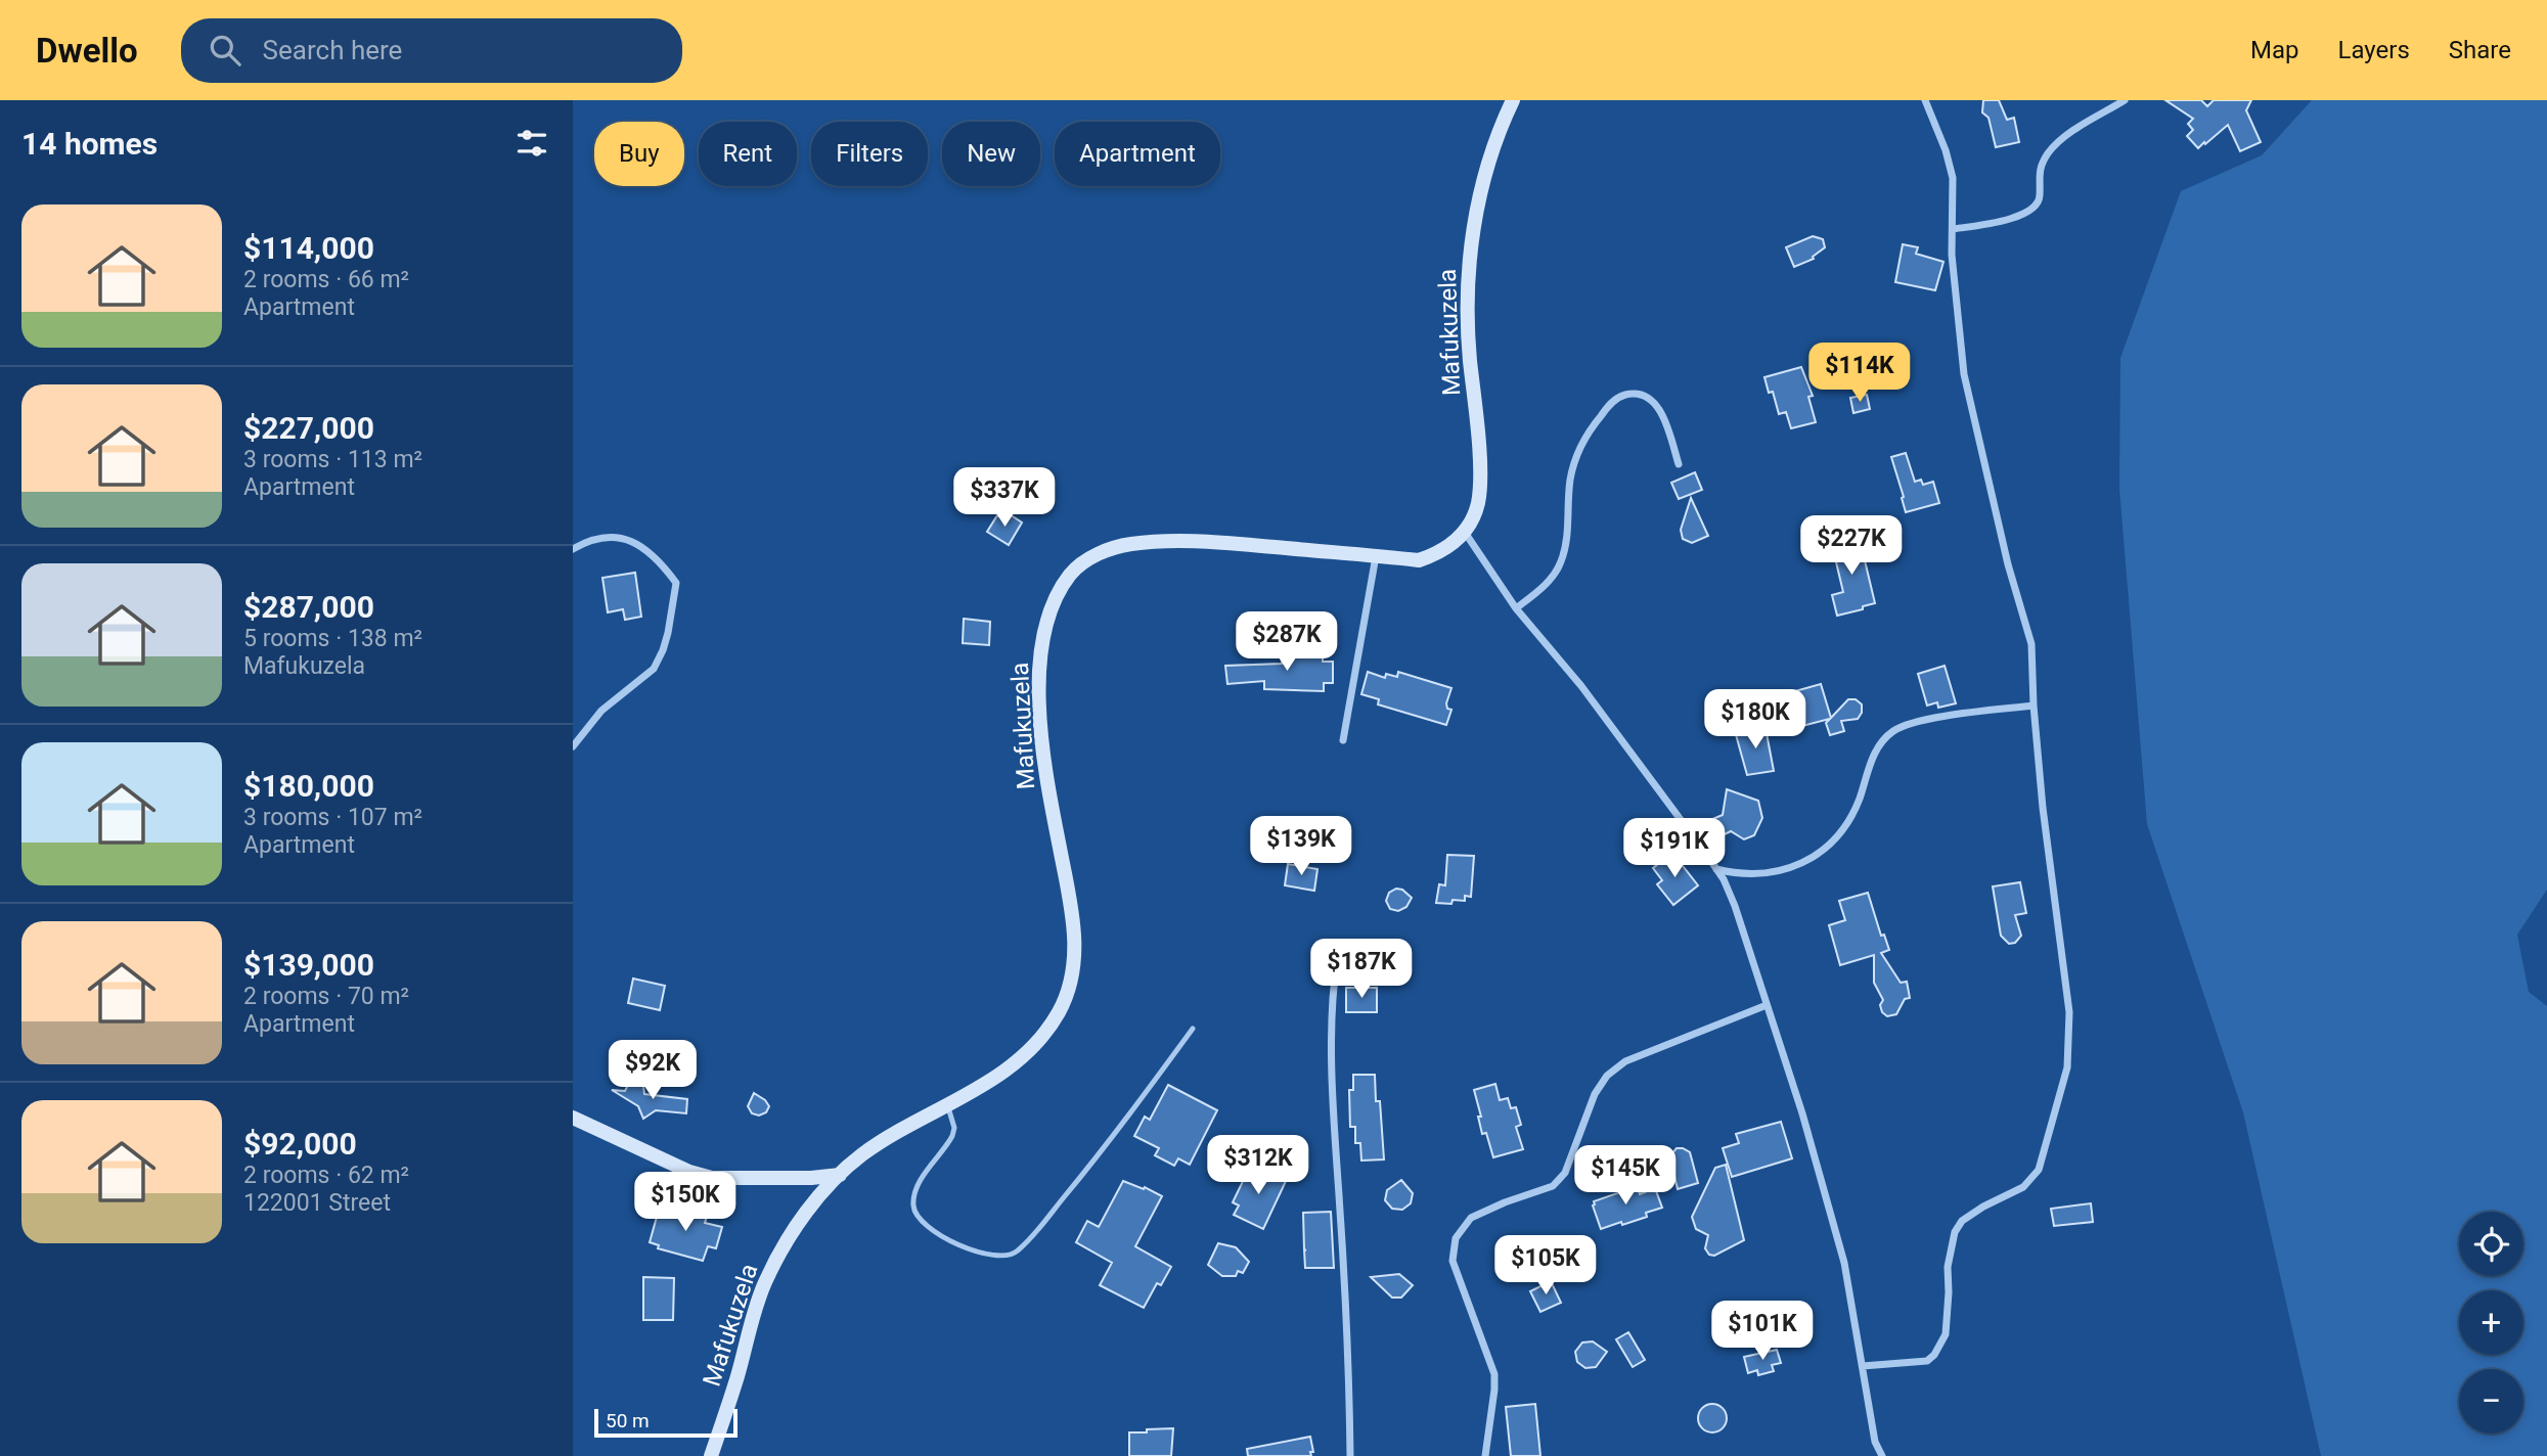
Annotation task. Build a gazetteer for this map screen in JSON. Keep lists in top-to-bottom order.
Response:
{
  "streets": {
    "main road": ["Mafukuzela"]
  },
  "scale_bar": "50 m",
  "page": {
    "header": "Dwello",
    "search": "Search here",
    "nav": ["Map", "Layers", "Share"],
    "heading": "14 homes",
    "chip": [
      "Buy",
      "Rent",
      "Filters",
      "New",
      "Apartment"
    ],
    "list": [
      {
        "name": "$114,000",
        "note": "2 rooms · 66 m² · Apartment"
      },
      {
        "name": "$227,000",
        "note": "3 rooms · 113 m² · Apartment"
      },
      {
        "name": "$287,000",
        "note": "5 rooms · 138 m² · Mafukuzela"
      },
      {
        "name": "$180,000",
        "note": "3 rooms · 107 m² · Apartment"
      },
      {
        "name": "$139,000",
        "note": "2 rooms · 70 m² · Apartment"
      },
      {
        "name": "$92,000",
        "note": "2 rooms · 62 m² · 122001 Street"
      }
    ],
    "price": [
      "$114K",
      "$337K",
      "$227K",
      "$287K",
      "$180K",
      "$139K",
      "$191K",
      "$187K",
      "$92K",
      "$312K",
      "$145K",
      "$150K",
      "$105K",
      "$101K"
    ],
    "map_buttons": ["+", "−"],
    "scale": "50 m"
  }
}
